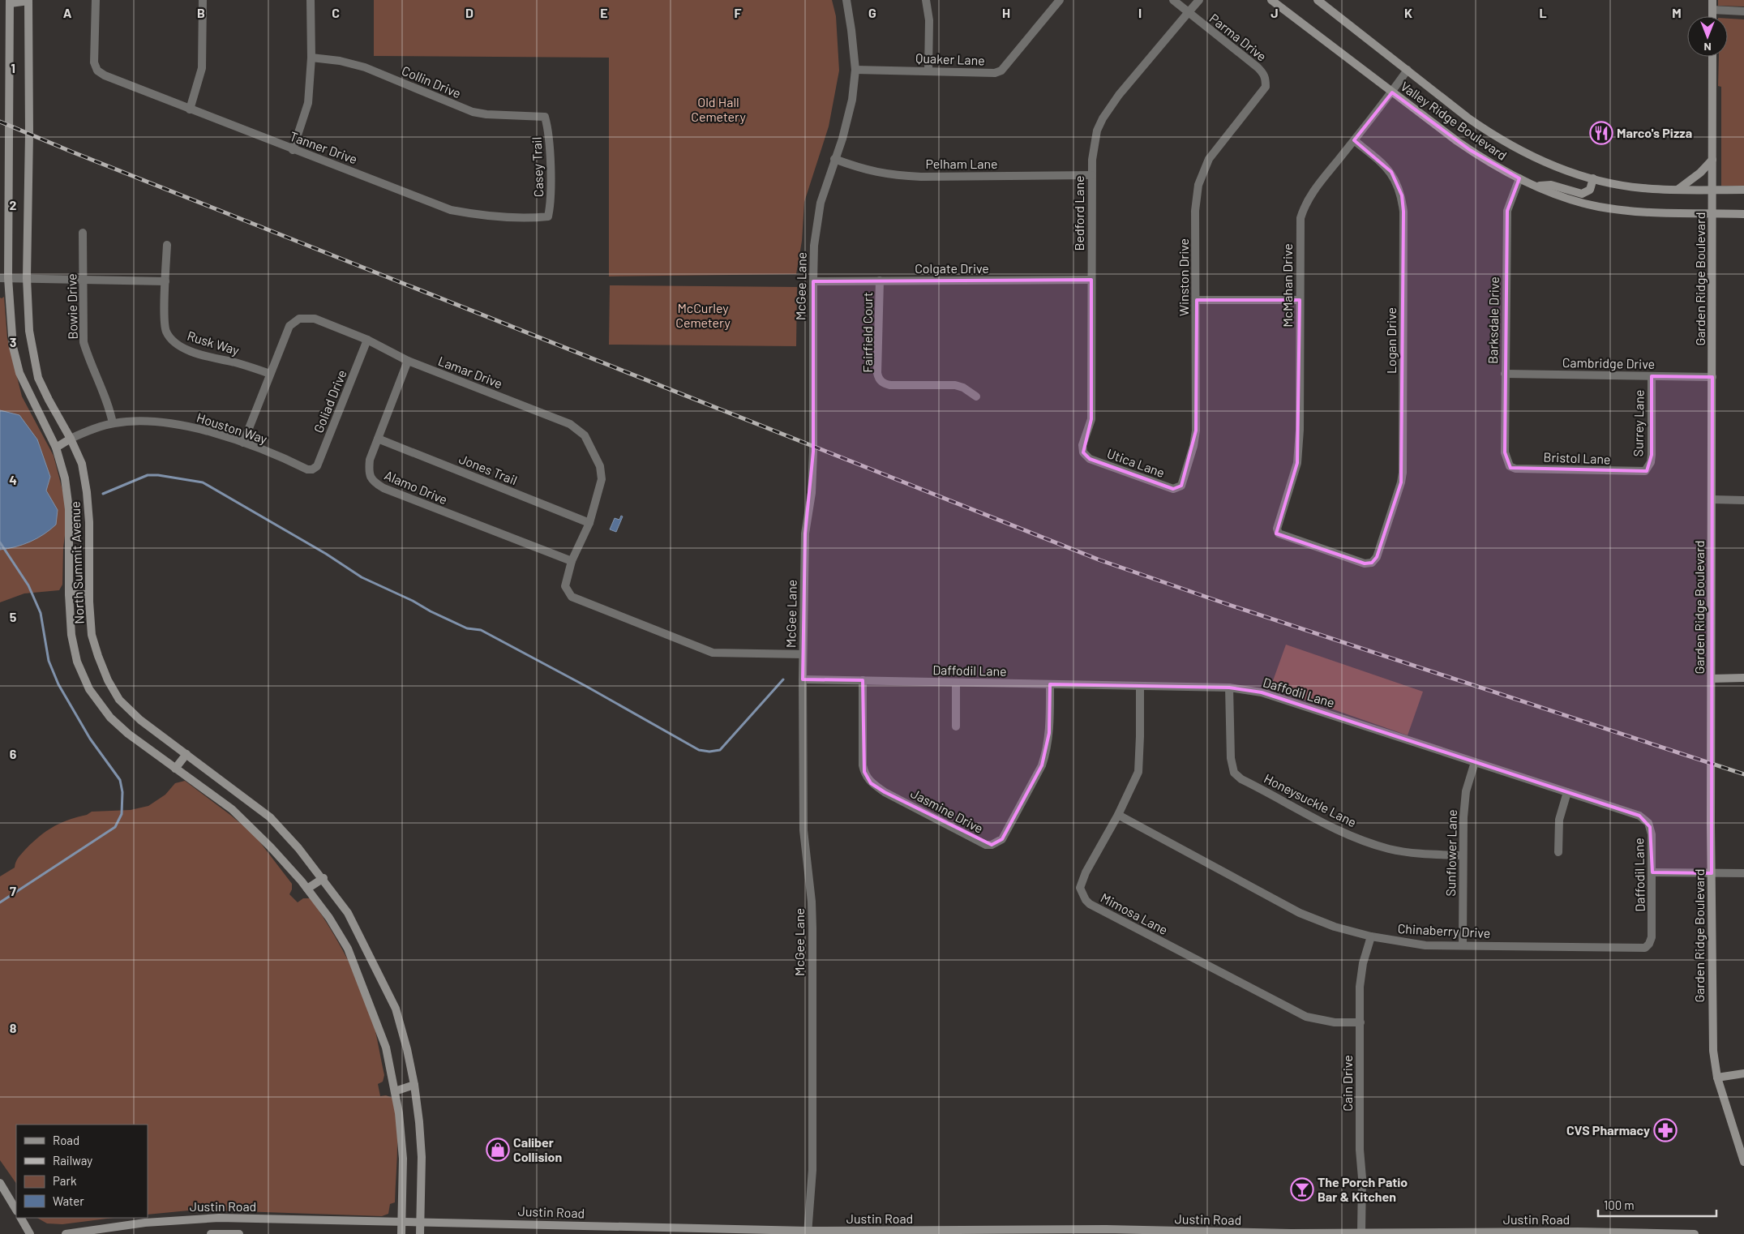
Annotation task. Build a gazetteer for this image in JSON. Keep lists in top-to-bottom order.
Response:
{
  "streets": {
    "main road": [
      "Valley Ridge Boulevard",
      "Garden Ridge Boulevard",
      "North Summit Avenue",
      "Justin Road"
    ],
    "street": [
      "Parma Drive",
      "Quaker Lane",
      "Collin Drive",
      "Tanner Drive",
      "Pelham Lane",
      "Casey Trail",
      "Bedford Lane",
      "Colgate Drive",
      "Winston Drive",
      "McMahan Drive",
      "McGee Lane",
      "Bowie Drive",
      "Barksdale Drive",
      "Fairfield Court",
      "Logan Drive",
      "Rusk Way",
      "Cambridge Drive",
      "Lamar Drive",
      "Goliad Drive",
      "Surrey Lane",
      "Houston Way",
      "Bristol Lane",
      "Utica Lane",
      "Jones Trail",
      "Alamo Drive",
      "Daffodil Lane",
      "Honeysuckle Lane",
      "Jasmine Drive",
      "Sunflower Lane",
      "Mimosa Lane",
      "Chinaberry Drive",
      "Cain Drive"
    ]
  },
  "crossings": [
    ["Parma Drive", "Bedford Lane"],
    ["Parma Drive", "Winston Drive"],
    ["Quaker Lane", "McGee Lane"],
    ["Collin Drive", "Casey Trail"],
    ["Valley Ridge Boulevard", "Garden Ridge Boulevard"],
    ["Valley Ridge Boulevard", "McMahan Drive"],
    ["Valley Ridge Boulevard", "Barksdale Drive"],
    ["Tanner Drive", "Casey Trail"],
    ["Pelham Lane", "Bedford Lane"],
    ["Pelham Lane", "McGee Lane"],
    ["Bedford Lane", "Colgate Drive"],
    ["Bedford Lane", "Utica Lane"],
    ["Colgate Drive", "McGee Lane"],
    ["Colgate Drive", "Fairfield Court"],
    ["Winston Drive", "Utica Lane"],
    ["Garden Ridge Boulevard", "Cambridge Drive"],
    ["McMahan Drive", "Logan Drive"],
    ["McGee Lane", "Lamar Drive"],
    ["McGee Lane", "Daffodil Lane"],
    ["McGee Lane", "Justin Road"],
    ["Bowie Drive", "Houston Way"],
    ["Barksdale Drive", "Cambridge Drive"],
    ["Barksdale Drive", "Bristol Lane"],
    ["Rusk Way", "Lamar Drive"],
    ["Cambridge Drive", "Surrey Lane"],
    ["Lamar Drive", "Goliad Drive"],
    ["Lamar Drive", "Houston Way"],
    ["Lamar Drive", "Jones Trail"],
    ["Lamar Drive", "Alamo Drive"],
    ["Goliad Drive", "Houston Way"],
    ["Surrey Lane", "Bristol Lane"],
    ["Houston Way", "North Summit Avenue"],
    ["Jones Trail", "Alamo Drive"],
    ["North Summit Avenue", "Justin Road"],
    ["Daffodil Lane", "Honeysuckle Lane"],
    ["Daffodil Lane", "Jasmine Drive"],
    ["Daffodil Lane", "Sunflower Lane"],
    ["Daffodil Lane", "Mimosa Lane"],
    ["Daffodil Lane", "Chinaberry Drive"],
    ["Honeysuckle Lane", "Sunflower Lane"],
    ["Sunflower Lane", "Chinaberry Drive"],
    ["Mimosa Lane", "Chinaberry Drive"],
    ["Mimosa Lane", "Cain Drive"],
    ["Chinaberry Drive", "Cain Drive"],
    ["Cain Drive", "Justin Road"]
  ],
  "parks": ["Old Hall Cemetery", "McCurley Cemetery"],
  "places": {
    "restaurant": ["Marco's Pizza"],
    "pharmacy": ["CVS Pharmacy"],
    "shop": ["Caliber Collision"],
    "bar": ["The Porch Patio Bar & Kitchen"]
  },
  "legend": [
    "Road",
    "Railway",
    "Park",
    "Water"
  ],
  "scale_bar": "100 m",
  "north": "bottom",
  "grid": {
    "columns": [
      "A",
      "B",
      "C",
      "D",
      "E",
      "F",
      "G",
      "H",
      "I",
      "J",
      "K",
      "L",
      "M"
    ],
    "rows": [
      "1",
      "2",
      "3",
      "4",
      "5",
      "6",
      "7",
      "8"
    ]
  }
}
